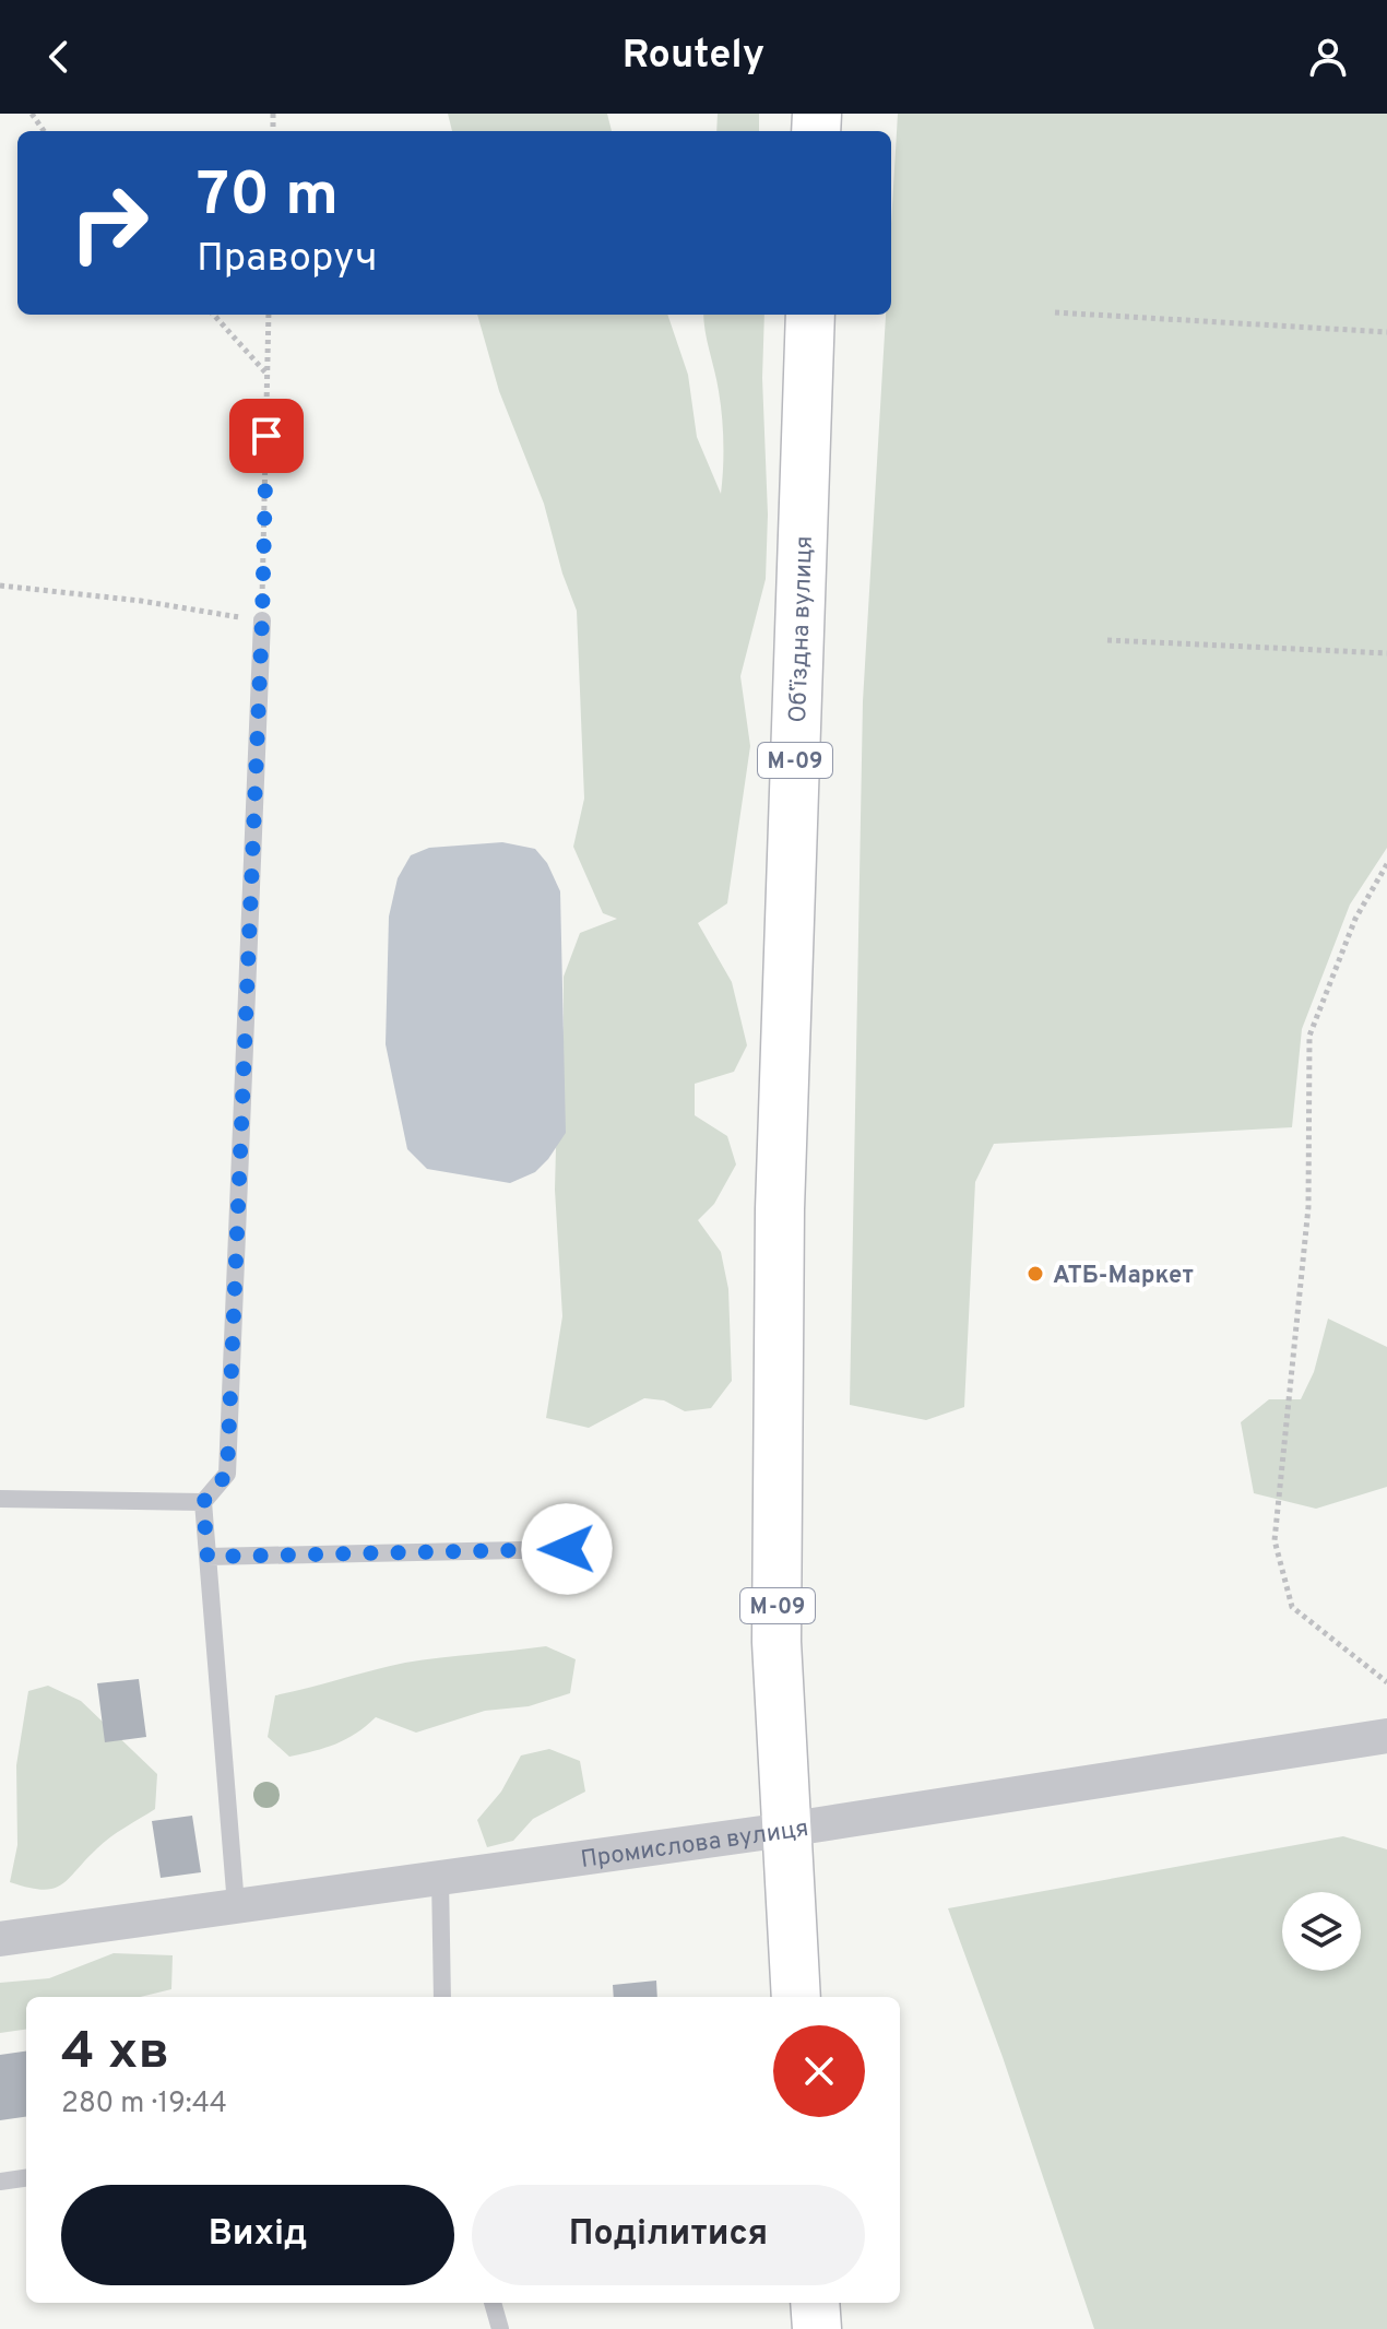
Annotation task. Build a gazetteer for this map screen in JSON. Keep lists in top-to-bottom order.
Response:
{
  "streets": {
    "highway": ["Обʼїздна вулиця", "М-09"],
    "street": ["Промислова вулиця"]
  },
  "crossings": [
    ["Обʼїздна вулиця", "М-09"],
    ["Обʼїздна вулиця", "Промислова вулиця"],
    ["М-09", "Промислова вулиця"]
  ],
  "places": ["АТБ-Маркет"],
  "page": {
    "header": "Routely",
    "turn": ["70 m", "Праворуч"],
    "heading": ["4 хв", "280 m · 19:44"],
    "buttons": ["Вихід", "Поділитися"]
  }
}
